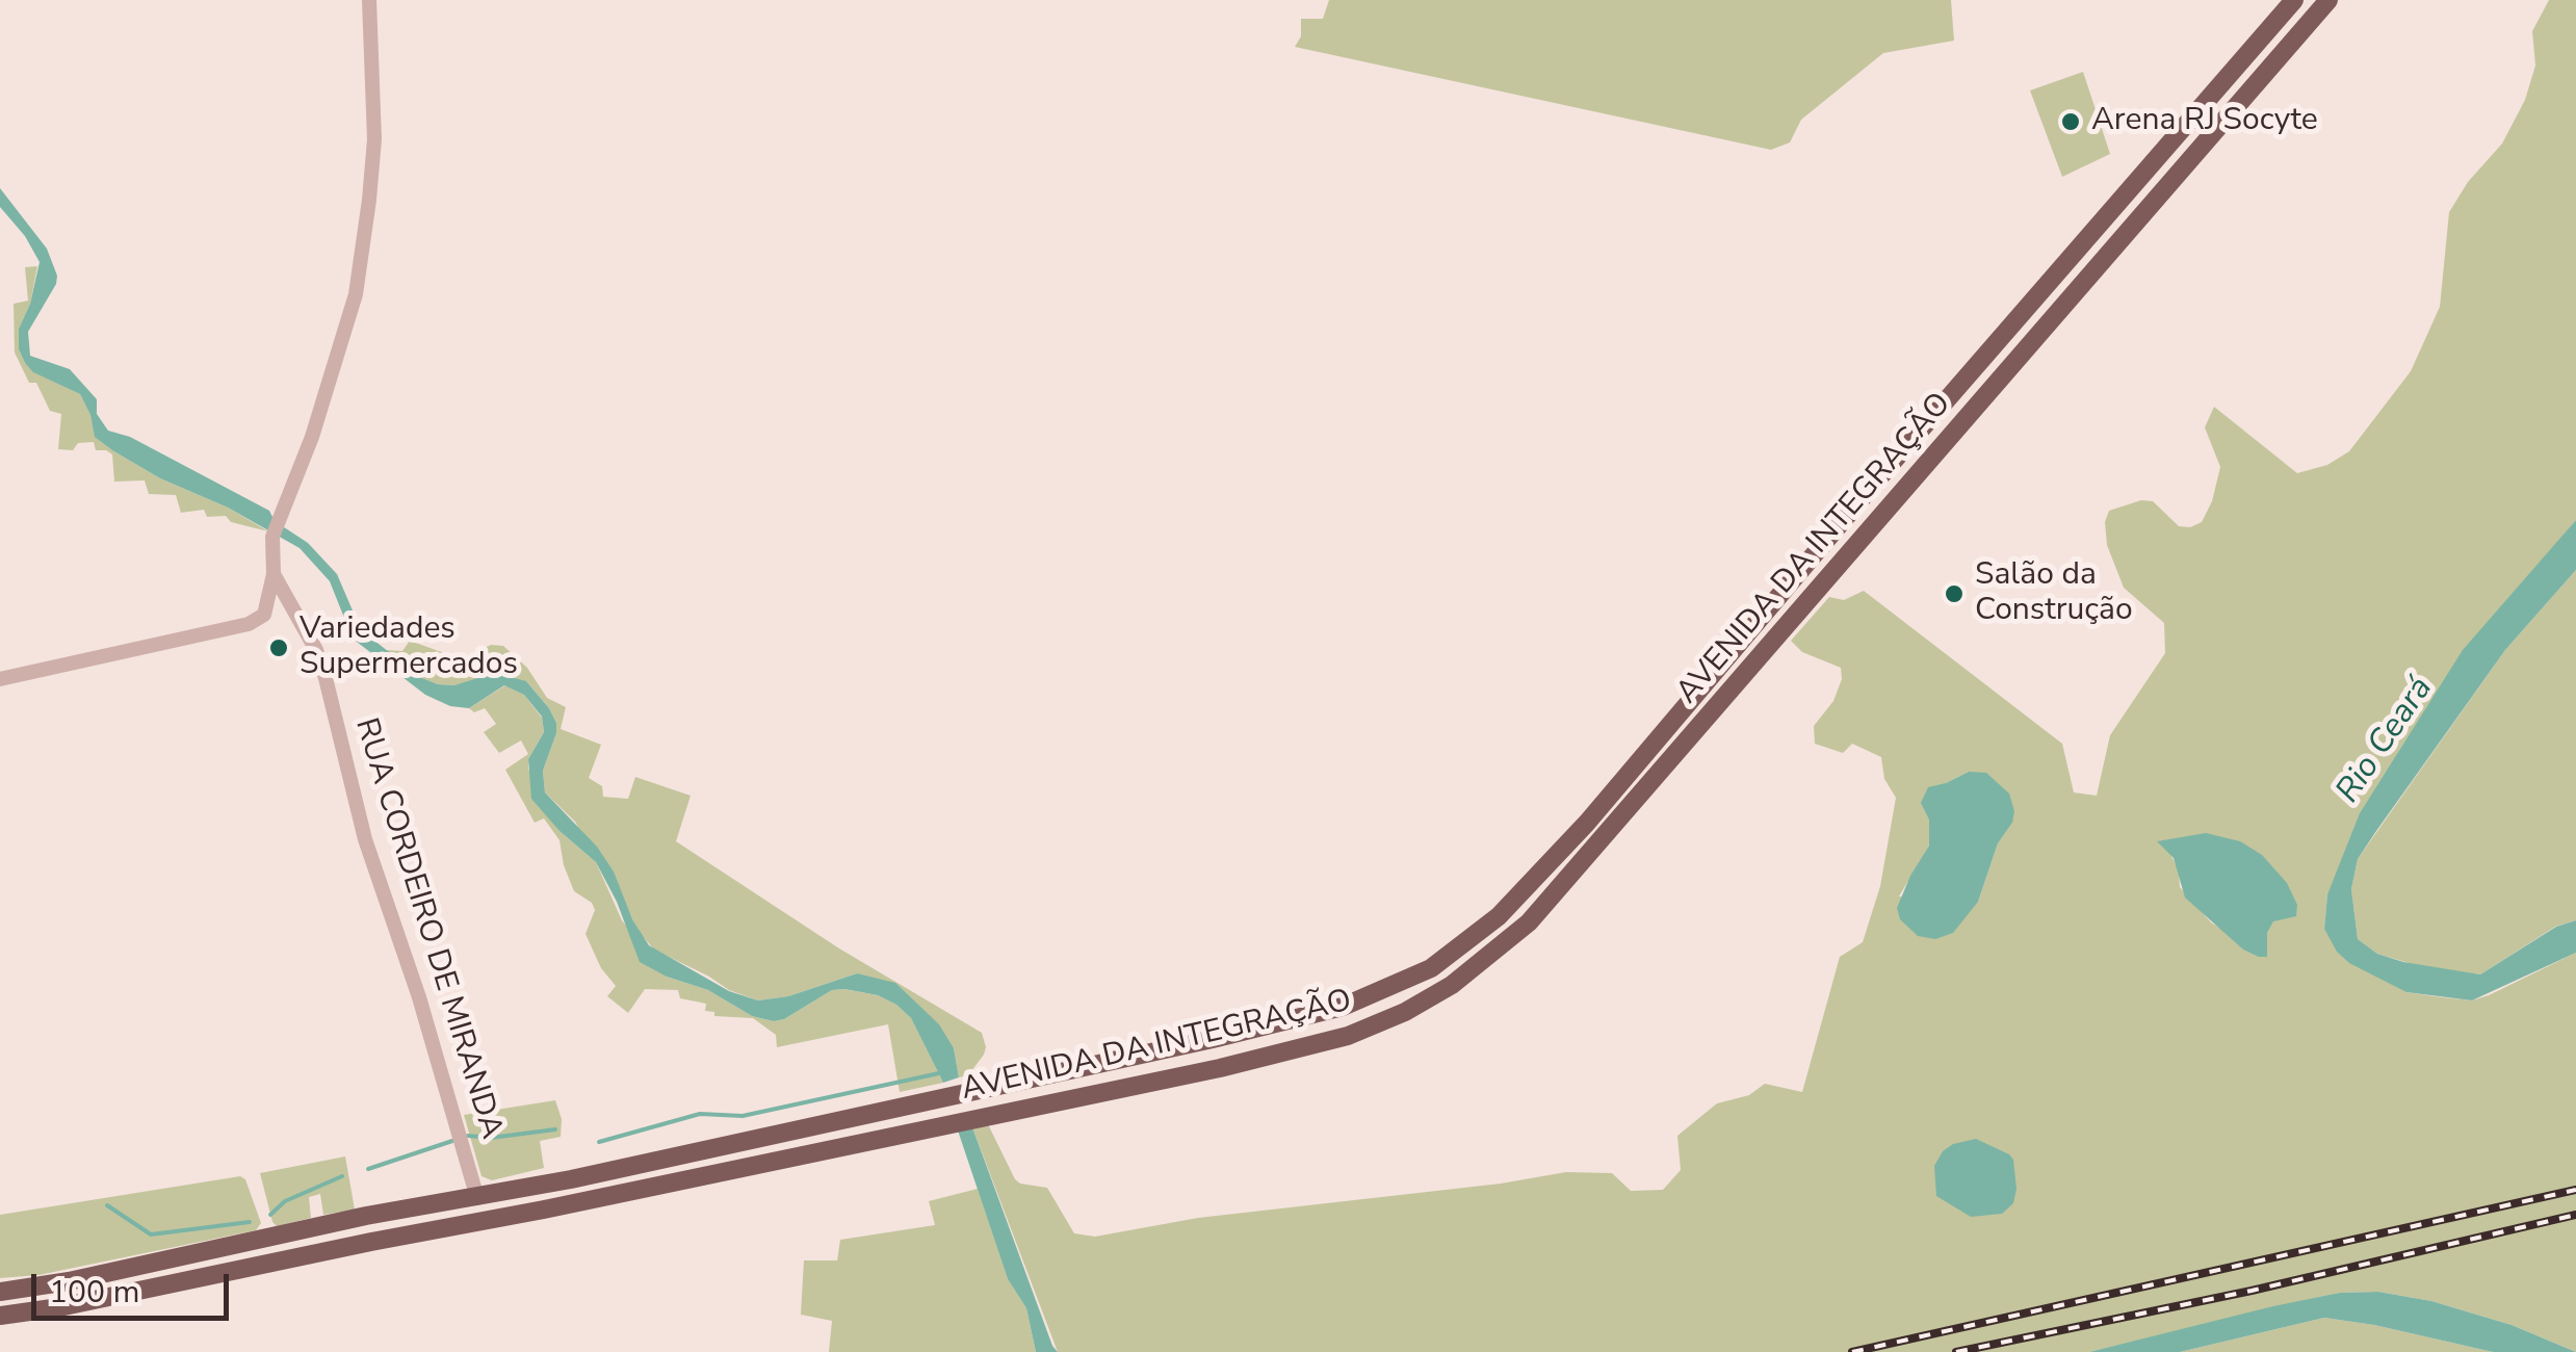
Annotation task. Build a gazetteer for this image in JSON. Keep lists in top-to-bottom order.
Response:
{
  "streets": {
    "main road": ["AVENIDA DA INTEGRAÇÃO"],
    "street": ["RUA CORDEIRO DE MIRANDA"]
  },
  "crossings": [
    ["AVENIDA DA INTEGRAÇÃO", "RUA CORDEIRO DE MIRANDA"]
  ],
  "water": ["Rio Ceará"],
  "places": ["Arena RJ Socyte", "Salão da Construção", "Variedades Supermercados"],
  "scale_bar": "100 m"
}
